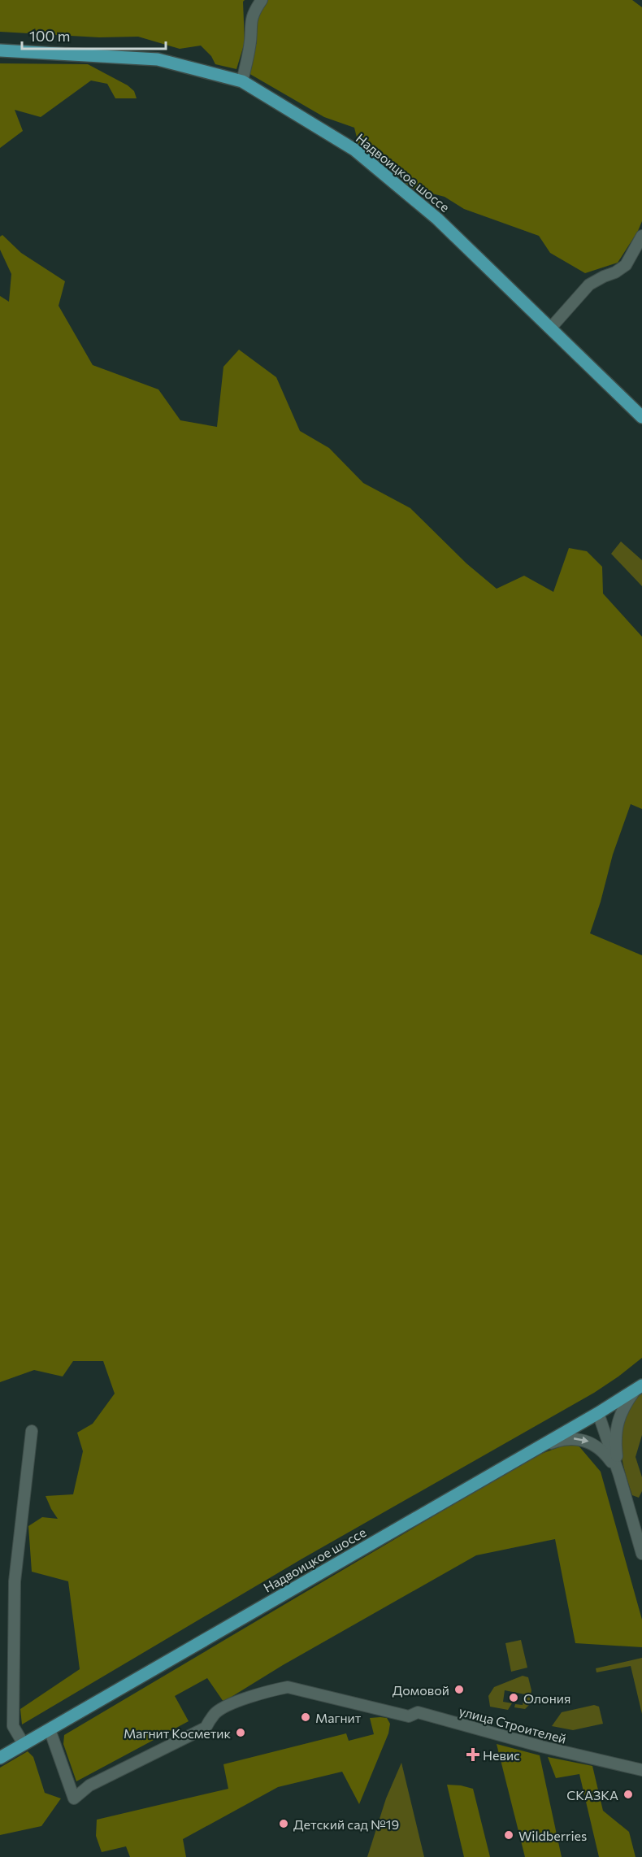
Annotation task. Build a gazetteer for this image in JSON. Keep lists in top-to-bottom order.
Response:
{
  "streets": {
    "main road": ["Надвоицкое шоссе"],
    "street": ["улица Строителей"]
  },
  "crossings": [
    ["Надвоицкое шоссе", "улица Строителей"]
  ],
  "places": {
    "other": [
      "Домовой",
      "Олония",
      "Магнит",
      "Магнит Косметик",
      "СКАЗКА",
      "Детский сад №19",
      "Wildberries"
    ],
    "health": ["Невис"]
  },
  "scale_bar": "100 m"
}
